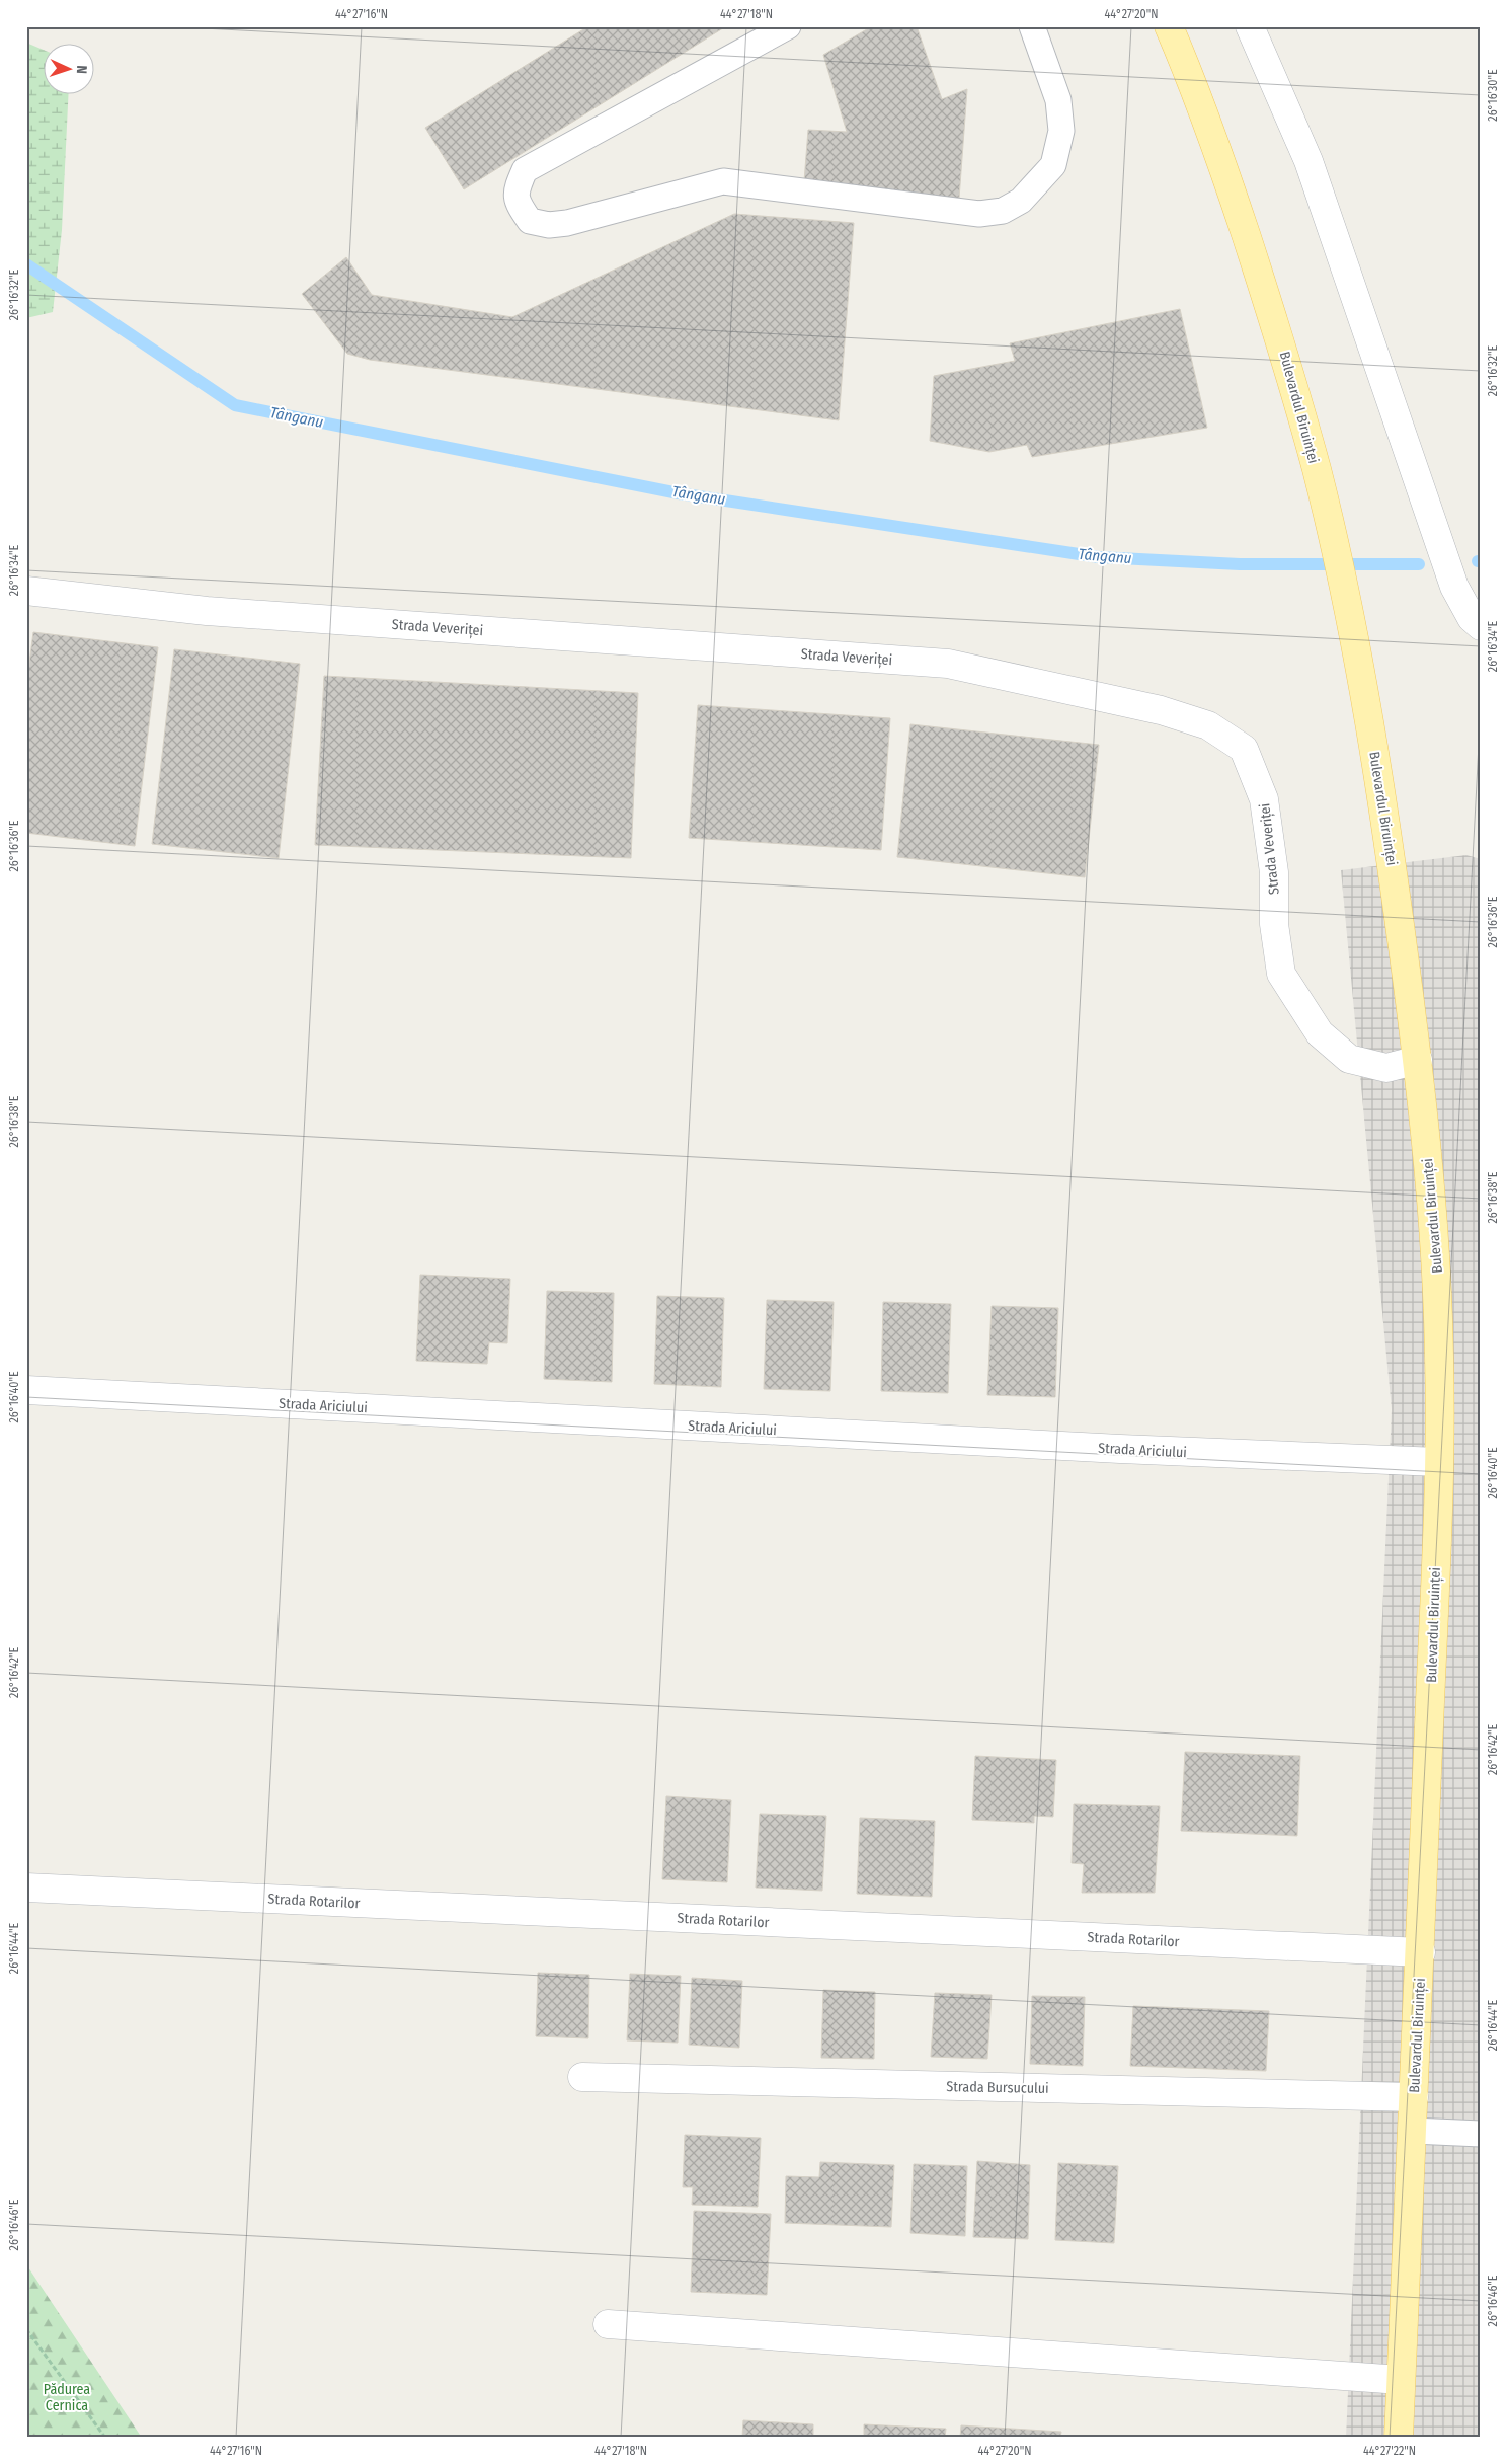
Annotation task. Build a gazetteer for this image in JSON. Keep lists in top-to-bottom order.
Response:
{
  "streets": {
    "main road": ["Bulevardul Biruinței"],
    "street": [
      "Strada Veveriței",
      "Strada Ariciului",
      "Strada Rotarilor",
      "Strada Bursucului"
    ]
  },
  "crossings": [
    ["Bulevardul Biruinței", "Strada Veveriței"],
    ["Bulevardul Biruinței", "Strada Ariciului"],
    ["Bulevardul Biruinței", "Strada Rotarilor"],
    ["Bulevardul Biruinței", "Strada Bursucului"]
  ],
  "water": ["Tânganu"],
  "parks": ["Pădurea Cernica"],
  "north": "right",
  "coordinates": [
    "44°27'16\"N",
    "44°27'18\"N",
    "44°27'20\"N",
    "26°16'30\"E",
    "26°16'32\"E",
    "26°16'34\"E",
    "26°16'36\"E",
    "26°16'38\"E",
    "26°16'40\"E",
    "26°16'42\"E",
    "26°16'44\"E",
    "26°16'46\"E",
    "44°27'22\"N"
  ]
}
